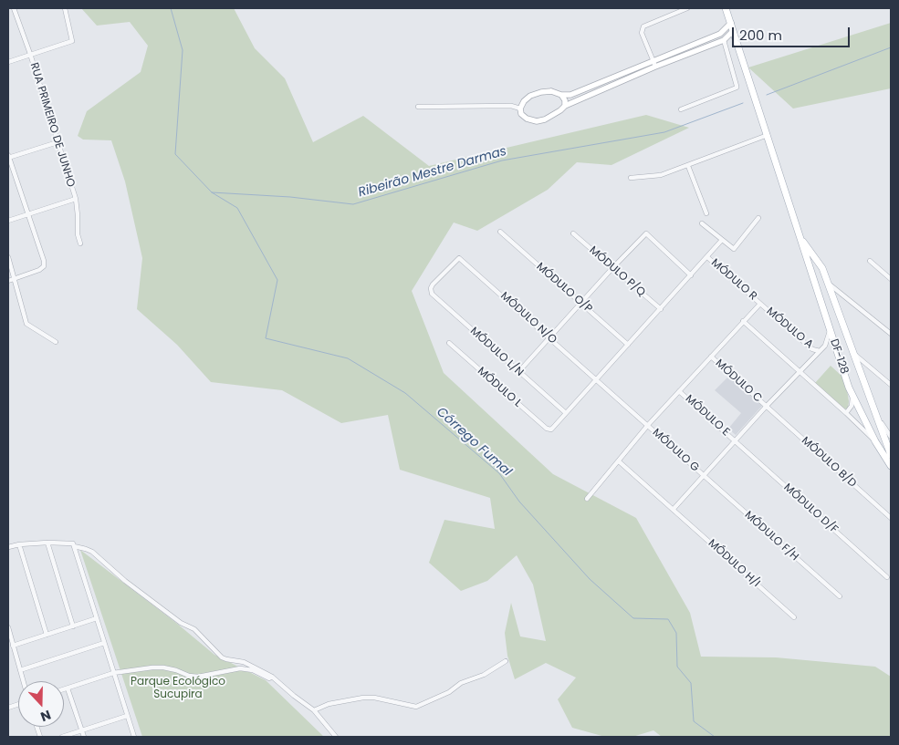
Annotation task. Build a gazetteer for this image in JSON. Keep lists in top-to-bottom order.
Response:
{
  "streets": {
    "main road": ["DF-128"],
    "street": [
      "RUA PRIMEIRO DE JUNHO",
      "MÓDULO P/Q",
      "MÓDULO R",
      "MÓDULO O/P",
      "MÓDULO N/O",
      "MÓDULO A",
      "MÓDULO L/N",
      "MÓDULO C",
      "MÓDULO L",
      "MÓDULO E",
      "MÓDULO G",
      "MÓDULO B/D",
      "MÓDULO D/F",
      "MÓDULO F/H",
      "MÓDULO H/I"
    ]
  },
  "crossings": [
    ["MÓDULO R", "MÓDULO A"],
    ["MÓDULO N/O", "MÓDULO L/N"],
    ["MÓDULO N/O", "MÓDULO G"],
    ["MÓDULO L/N", "MÓDULO L"],
    ["MÓDULO C", "MÓDULO B/D"],
    ["MÓDULO E", "MÓDULO D/F"],
    ["MÓDULO G", "MÓDULO F/H"]
  ],
  "water": ["Ribeirão Mestre Darmas", "Córrego Fumal"],
  "parks": ["Parque Ecológico Sucupira"],
  "scale_bar": "200 m",
  "north": "bottom"
}
